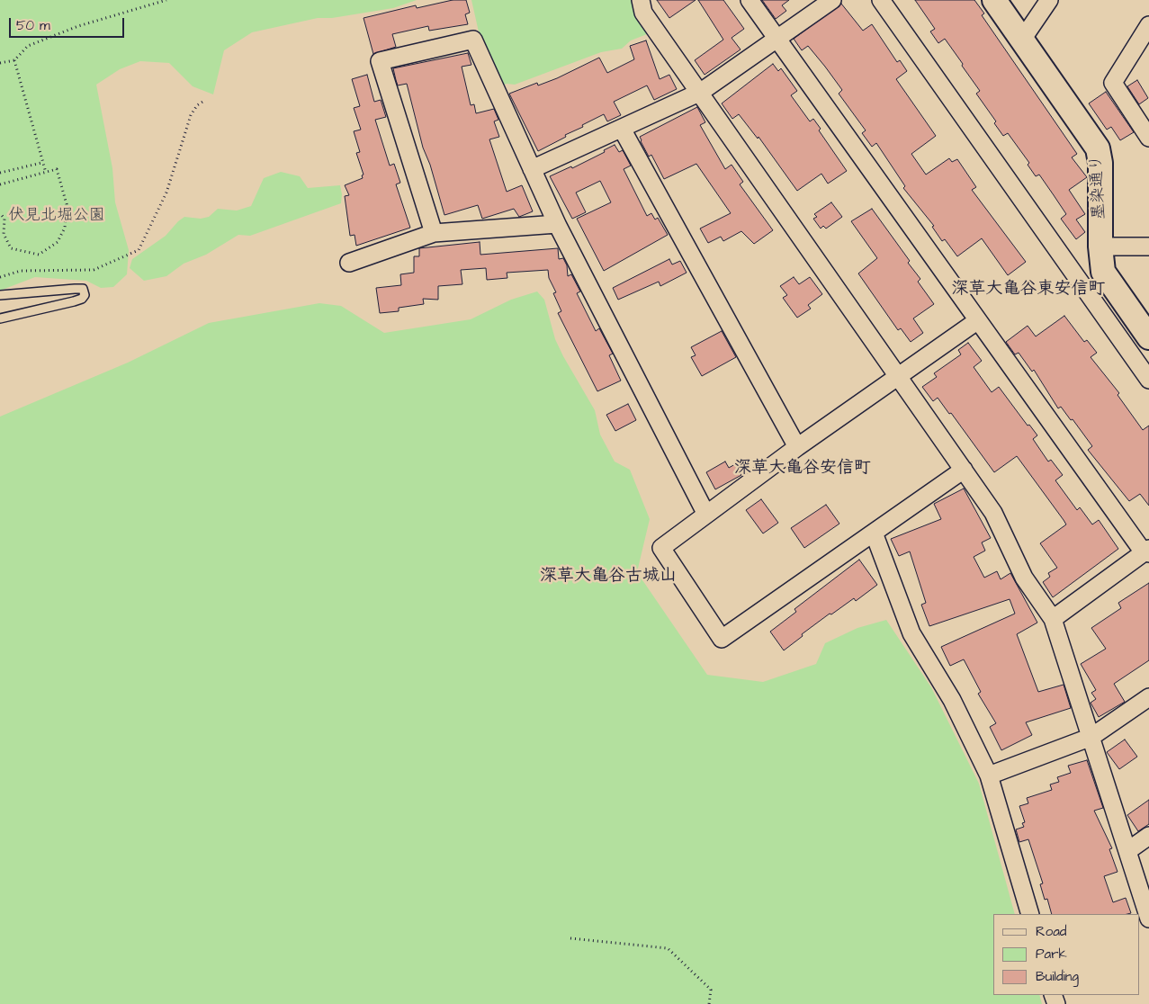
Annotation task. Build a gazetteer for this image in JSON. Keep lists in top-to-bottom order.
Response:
{
  "streets": {
    "street": ["墨染通り"]
  },
  "districts": ["深草大亀谷東安信町", "深草大亀谷安信町", "深草大亀谷古城山"],
  "parks": ["伏見北堀公園"],
  "legend": ["Road", "Park", "Building"],
  "scale_bar": "50 m"
}
